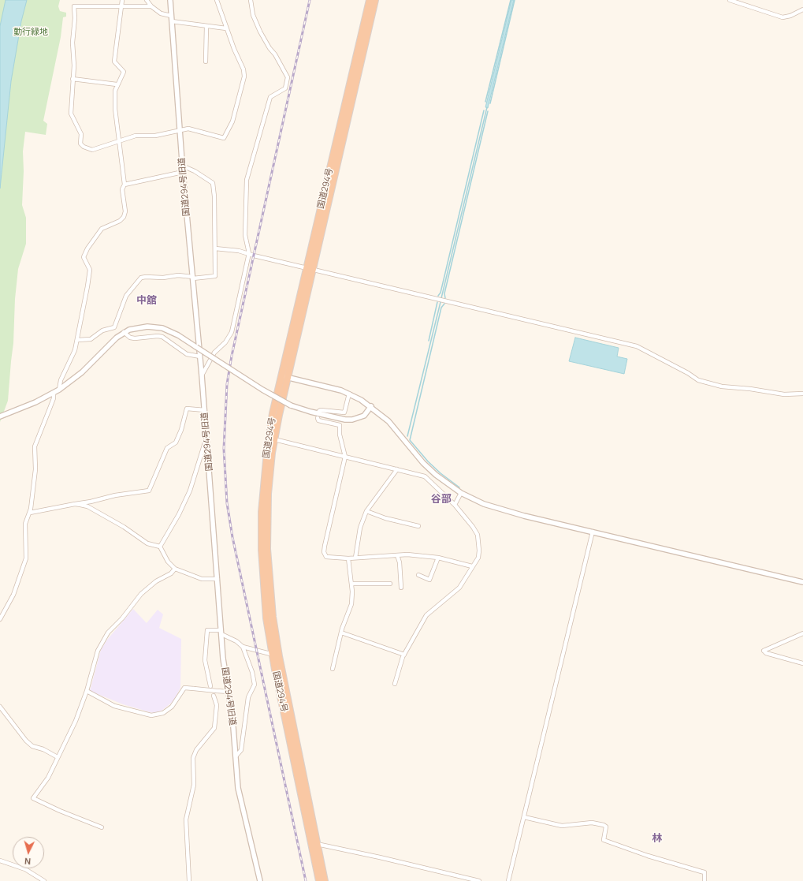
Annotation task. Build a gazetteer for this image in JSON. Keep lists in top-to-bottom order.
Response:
{
  "streets": {
    "highway": ["国道294号"],
    "street": ["国道294号旧道"]
  },
  "districts": ["中舘", "谷部", "林"],
  "parks": ["勤行緑地"],
  "north": "bottom"
}
